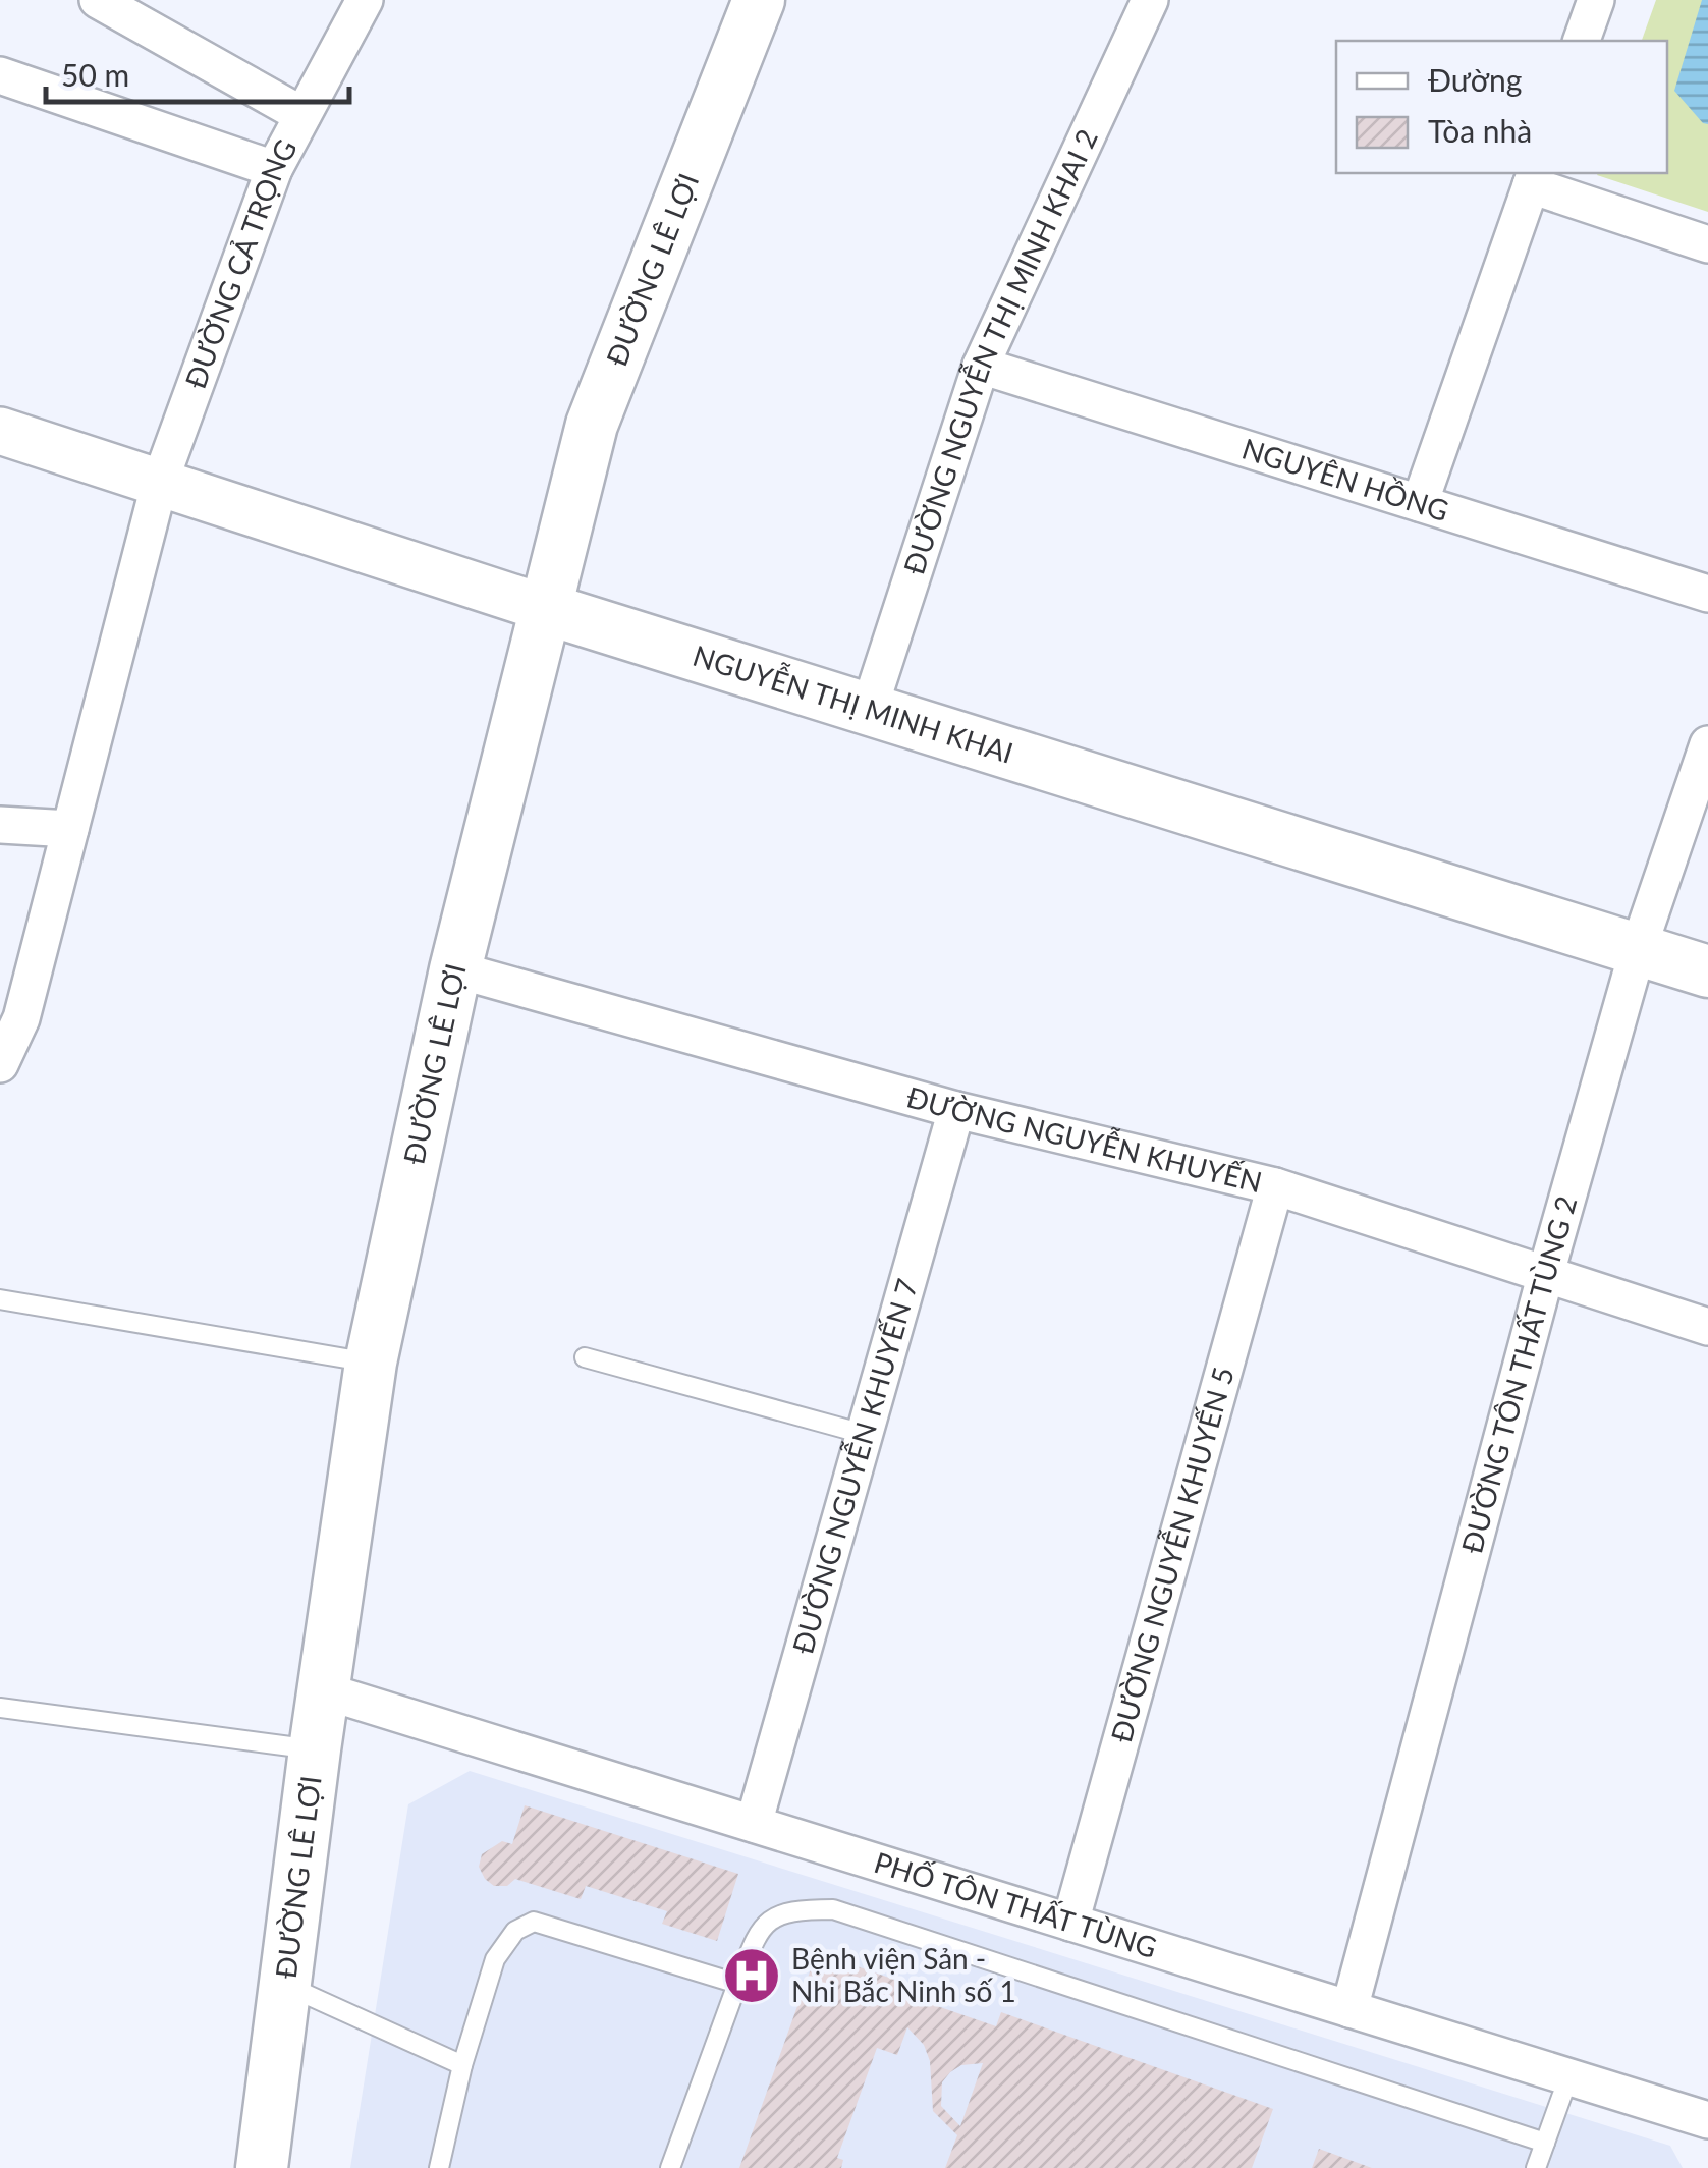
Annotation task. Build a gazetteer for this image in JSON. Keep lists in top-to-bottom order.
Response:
{
  "streets": {
    "main road": ["ĐƯỜNG LÊ LỢI", "NGUYỄN THỊ MINH KHAI"],
    "street": [
      "ĐƯỜNG CẢ TRỌNG",
      "ĐƯỜNG NGUYỄN THỊ MINH KHAI 2",
      "NGUYÊN HỒNG",
      "ĐƯỜNG NGUYỄN KHUYẾN",
      "ĐƯỜNG TÔN THẤT TÙNG 2",
      "ĐƯỜNG NGUYỄN KHUYẾN 7",
      "ĐƯỜNG NGUYỄN KHUYẾN 5",
      "PHỐ TÔN THẤT TÙNG"
    ]
  },
  "crossings": [
    ["ĐƯỜNG CẢ TRỌNG", "NGUYỄN THỊ MINH KHAI"],
    ["ĐƯỜNG LÊ LỢI", "NGUYỄN THỊ MINH KHAI"],
    ["ĐƯỜNG LÊ LỢI", "ĐƯỜNG NGUYỄN KHUYẾN"],
    ["ĐƯỜNG LÊ LỢI", "PHỐ TÔN THẤT TÙNG"],
    ["ĐƯỜNG NGUYỄN THỊ MINH KHAI 2", "NGUYÊN HỒNG"],
    ["ĐƯỜNG NGUYỄN THỊ MINH KHAI 2", "NGUYỄN THỊ MINH KHAI"],
    ["NGUYỄN THỊ MINH KHAI", "ĐƯỜNG TÔN THẤT TÙNG 2"],
    ["ĐƯỜNG NGUYỄN KHUYẾN", "ĐƯỜNG TÔN THẤT TÙNG 2"],
    ["ĐƯỜNG NGUYỄN KHUYẾN", "ĐƯỜNG NGUYỄN KHUYẾN 7"],
    ["ĐƯỜNG NGUYỄN KHUYẾN", "ĐƯỜNG NGUYỄN KHUYẾN 5"],
    ["ĐƯỜNG TÔN THẤT TÙNG 2", "PHỐ TÔN THẤT TÙNG"],
    ["ĐƯỜNG NGUYỄN KHUYẾN 7", "PHỐ TÔN THẤT TÙNG"],
    ["ĐƯỜNG NGUYỄN KHUYẾN 5", "PHỐ TÔN THẤT TÙNG"]
  ],
  "places": {
    "hospital": ["Bệnh viện Sản - Nhi Bắc Ninh số 1"]
  },
  "legend": ["Đường", "Tòa nhà"],
  "scale_bar": "50 m"
}
